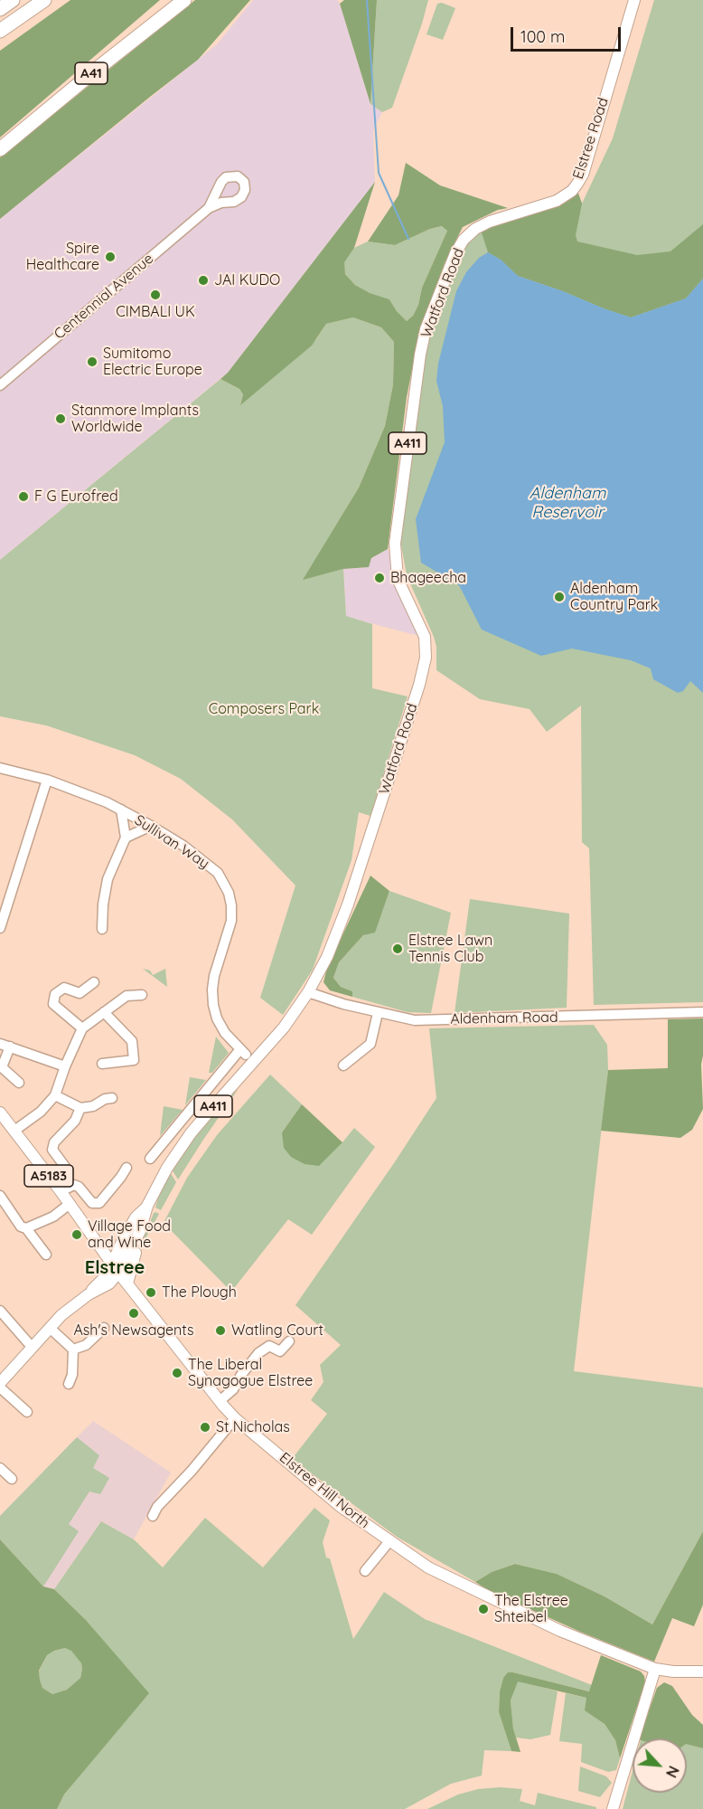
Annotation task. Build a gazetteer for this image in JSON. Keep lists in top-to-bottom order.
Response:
{
  "streets": {
    "highway": ["A41"],
    "main road": [
      "Elstree Road",
      "Watford Road",
      "A411",
      "A5183",
      "Elstree Hill North"
    ],
    "street": ["Centennial Avenue", "Sullivan Way", "Aldenham Road"]
  },
  "crossings": [
    ["Elstree Road", "Watford Road"],
    ["Watford Road", "Aldenham Road"],
    ["Watford Road", "A5183"],
    ["A5183", "Elstree Hill North"]
  ],
  "districts": ["Elstree"],
  "water": ["Aldenham Reservoir"],
  "parks": ["Composers Park"],
  "places": [
    "Spire Healthcare",
    "JAI KUDO",
    "CIMBALI UK",
    "Sumitomo Electric Europe",
    "Stanmore Implants Worldwide",
    "F G Eurofred",
    "Bhageecha",
    "Aldenham Country Park",
    "Elstree Lawn Tennis Club",
    "Village Food and Wine",
    "The Plough",
    "Ash's Newsagents",
    "Watling Court",
    "The Liberal Synagogue Elstree",
    "St Nicholas",
    "The Elstree Shteibel"
  ],
  "scale_bar": "100 m",
  "north": "bottom right"
}
